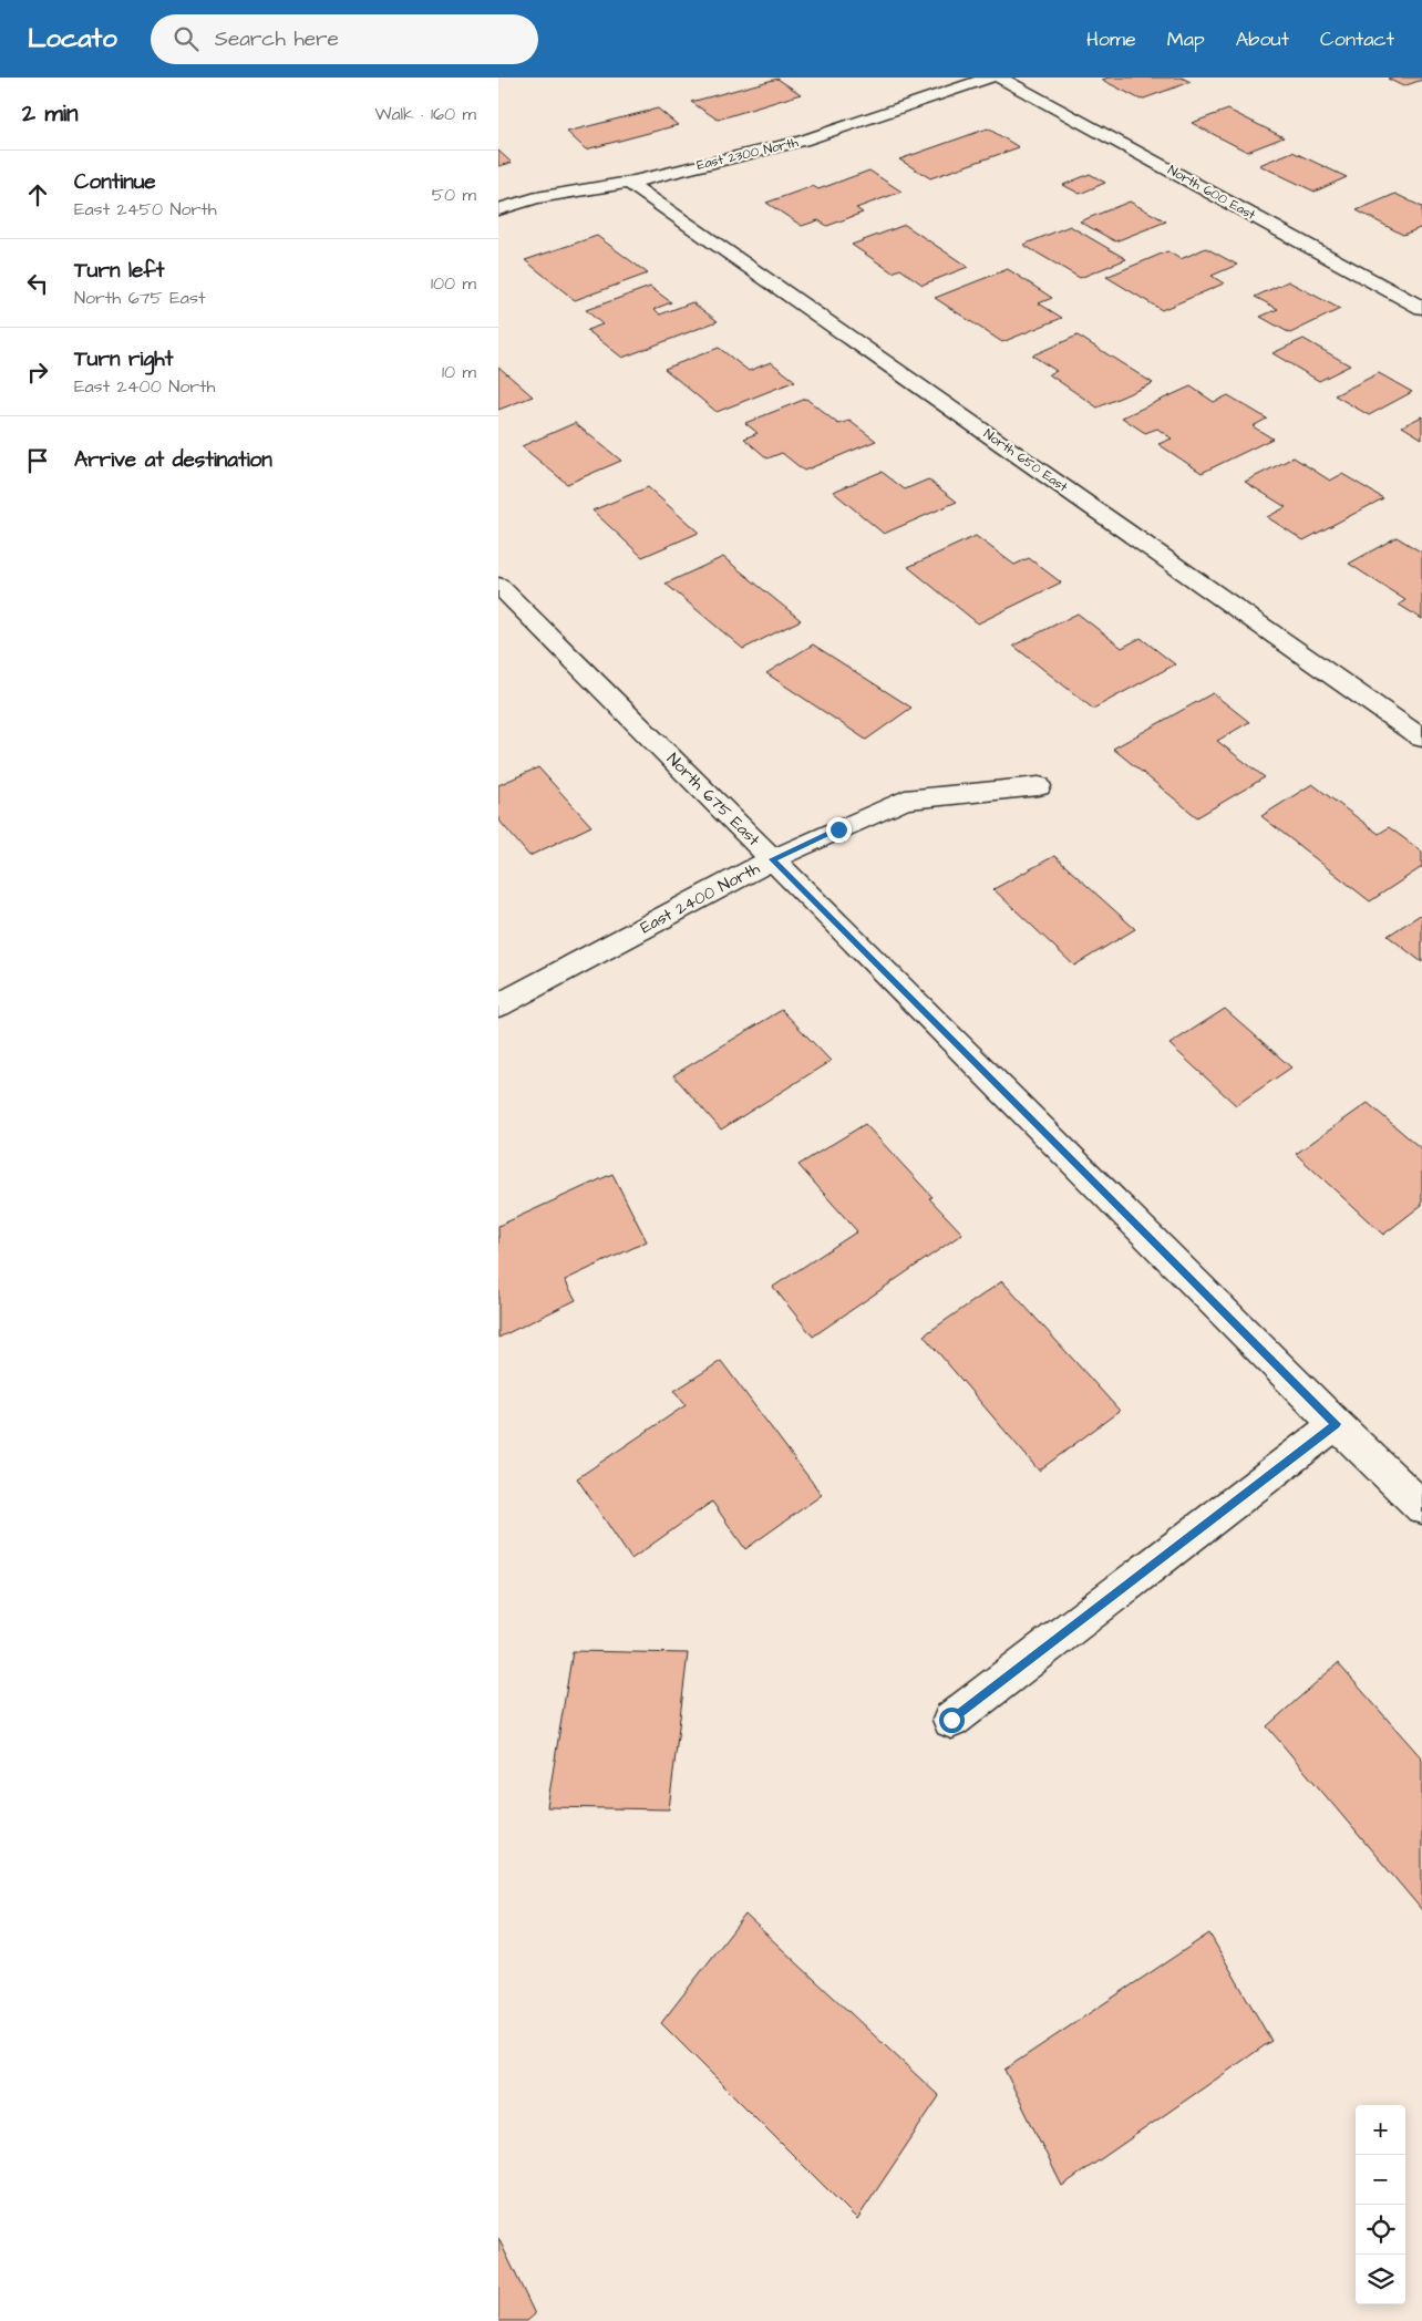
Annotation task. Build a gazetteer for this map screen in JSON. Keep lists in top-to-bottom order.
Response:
{
  "streets": {
    "street": [
      "East 2300 North",
      "North 600 East",
      "North 650 East",
      "North 675 East",
      "East 2400 North"
    ]
  },
  "crossings": [
    ["East 2300 North", "North 650 East"],
    ["North 675 East", "East 2400 North"]
  ],
  "page": {
    "header": "Locato",
    "search": "Search here",
    "nav": [
      "Home",
      "Map",
      "About",
      "Contact"
    ],
    "heading": ["2 min", "Walk · 160 m"],
    "list": [
      ["Continue", "East 2450 North", "50 m"],
      ["Turn left", "North 675 East", "100 m"],
      ["Turn right", "East 2400 North", "10 m"],
      "Arrive at destination"
    ],
    "map_buttons": ["+", "−"]
  }
}
